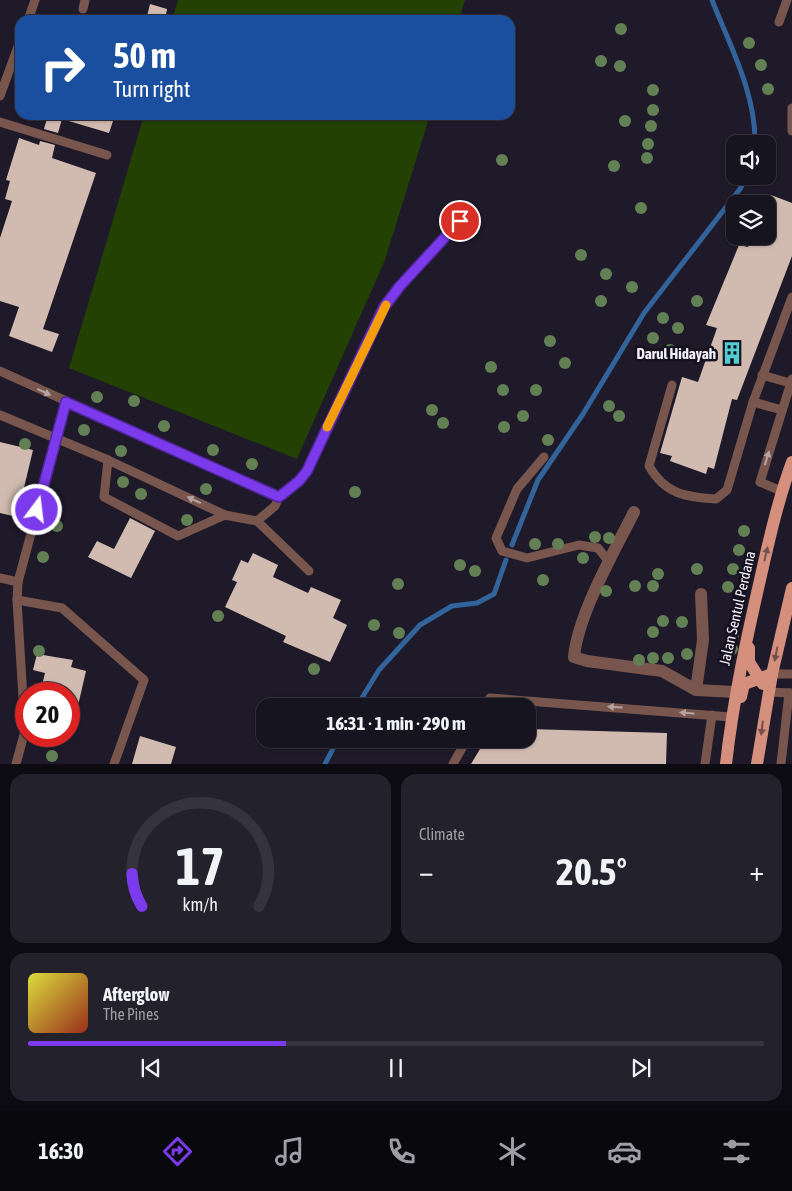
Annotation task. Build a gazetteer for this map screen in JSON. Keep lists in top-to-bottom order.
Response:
{
  "streets": {
    "main road": ["Jalan Sentul Perdana"]
  },
  "places": {
    "building": ["Darul Hidayah"]
  },
  "page": {
    "turn": ["50 m", "Turn right"],
    "limit": "20",
    "trip": "16:31 · 1 min · 290 m",
    "tile": "Climate",
    "heat": ["−", "20.5°", "+"],
    "song": ["Afterglow", "The Pines"],
    "tabs": "16:30",
    "gauge": ["17", "km/h"]
  }
}
